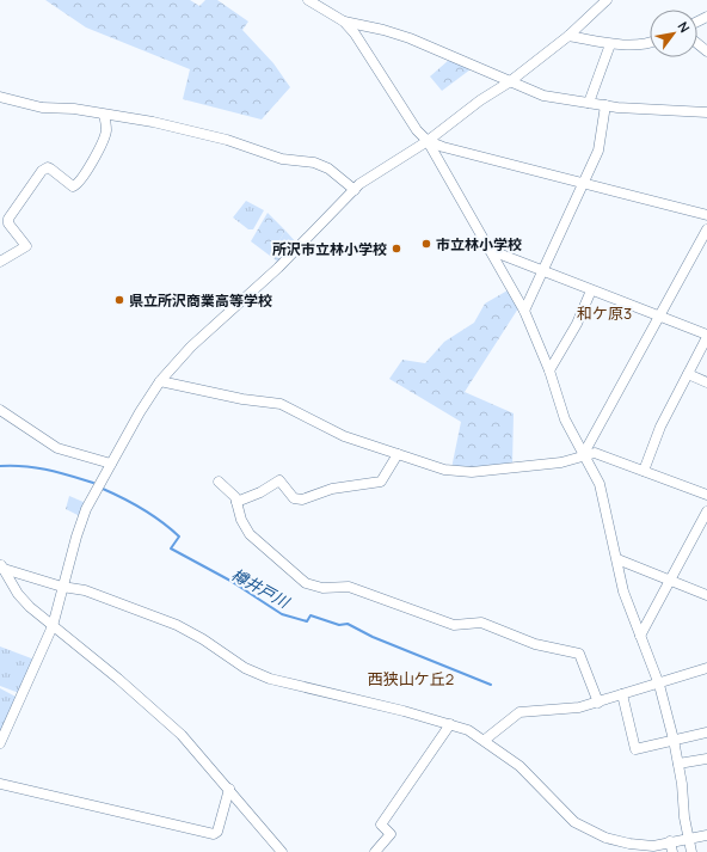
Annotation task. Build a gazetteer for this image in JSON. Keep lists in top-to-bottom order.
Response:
{
  "districts": ["和ケ原3", "西狭山ケ丘2"],
  "water": ["樽井戸川"],
  "places": ["市立林小学校", "所沢市立林小学校", "県立所沢商業高等学校"],
  "north": "top right"
}
